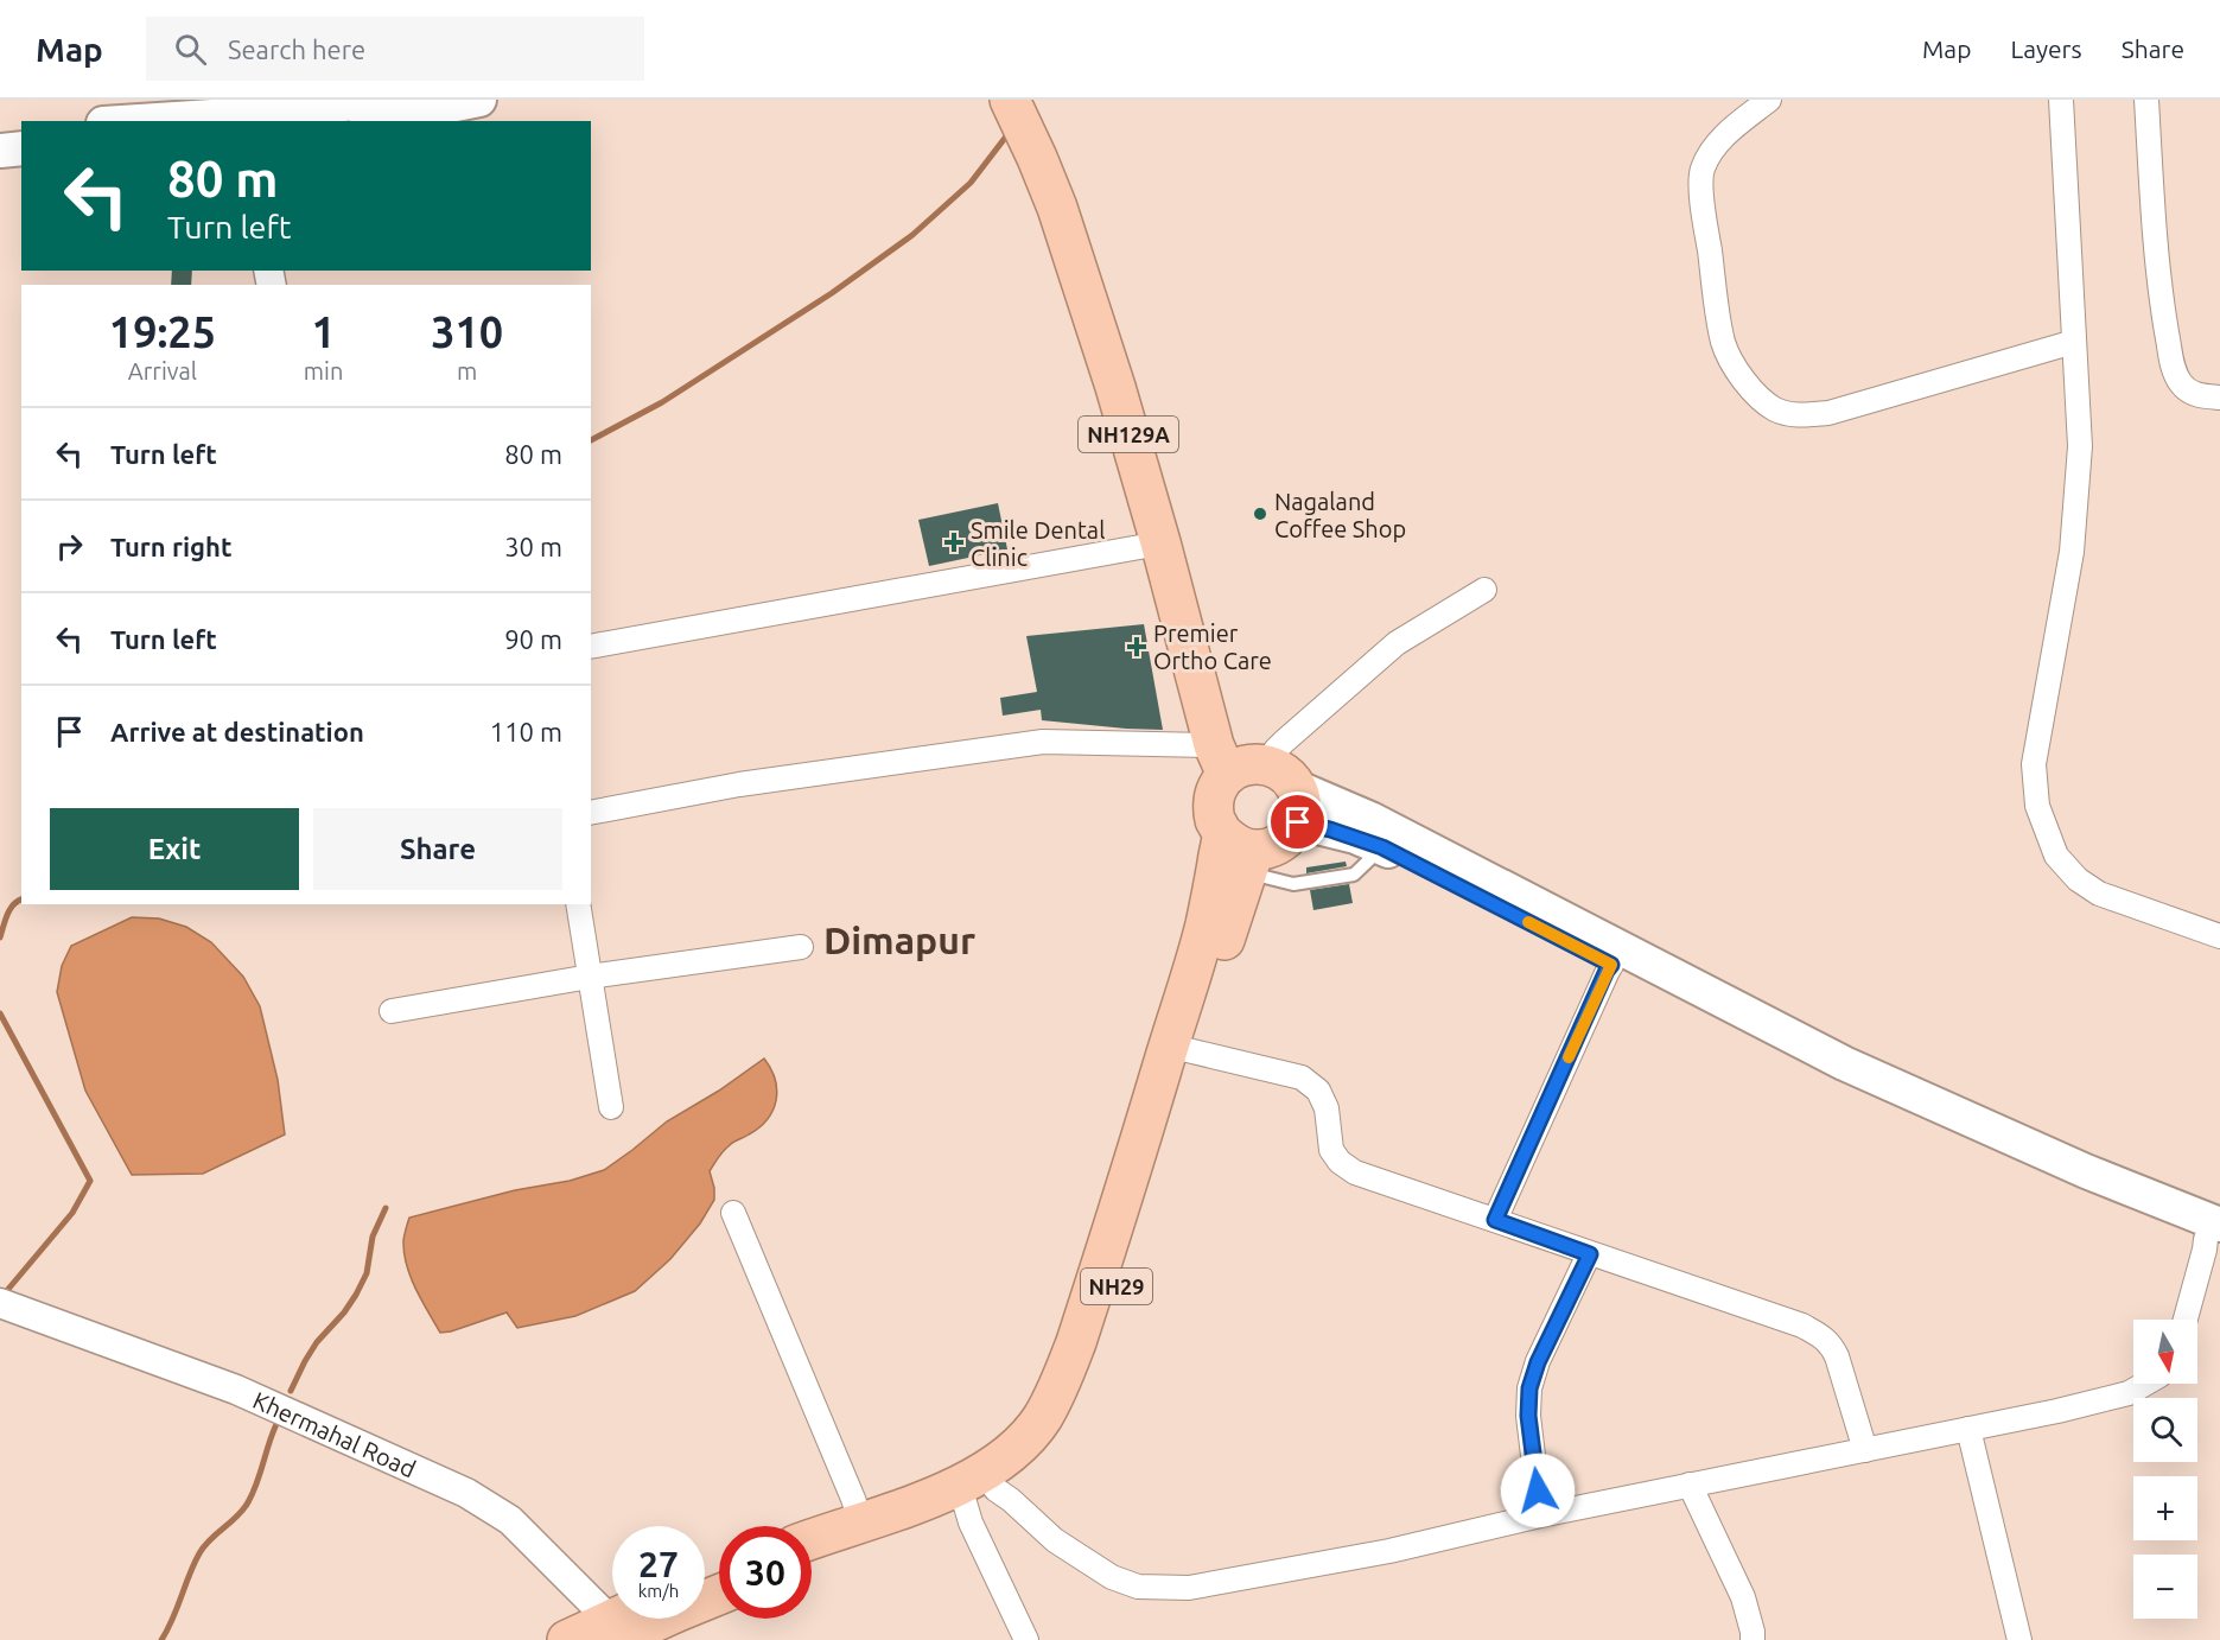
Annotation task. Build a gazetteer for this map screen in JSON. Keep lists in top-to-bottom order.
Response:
{
  "streets": {
    "highway": ["NH129A", "NH29"],
    "street": ["Khermahal Road"]
  },
  "crossings": [
    ["NH129A", "NH29"]
  ],
  "districts": ["Dimapur"],
  "places": {
    "other": ["Nagaland Coffee Shop"],
    "health": ["Smile Dental Clinic", "Premier Ortho Care"]
  },
  "north": "bottom",
  "page": {
    "header": "Map",
    "search": "Search here",
    "nav": ["Map", "Layers", "Share"],
    "turn": ["80 m", "Turn left"],
    "eta": [
      "19:25",
      "Arrival",
      "1",
      "min",
      "310",
      "m"
    ],
    "list": [
      {
        "name": "Turn left",
        "value": "80 m"
      },
      {
        "name": "Turn right",
        "value": "30 m"
      },
      {
        "name": "Turn left",
        "value": "90 m"
      },
      {
        "name": "Arrive at destination",
        "value": "110 m"
      }
    ],
    "buttons": ["Exit", "Share"],
    "map_buttons": ["+", "−"],
    "speed": "27 km/h",
    "limit": "30"
  }
}
